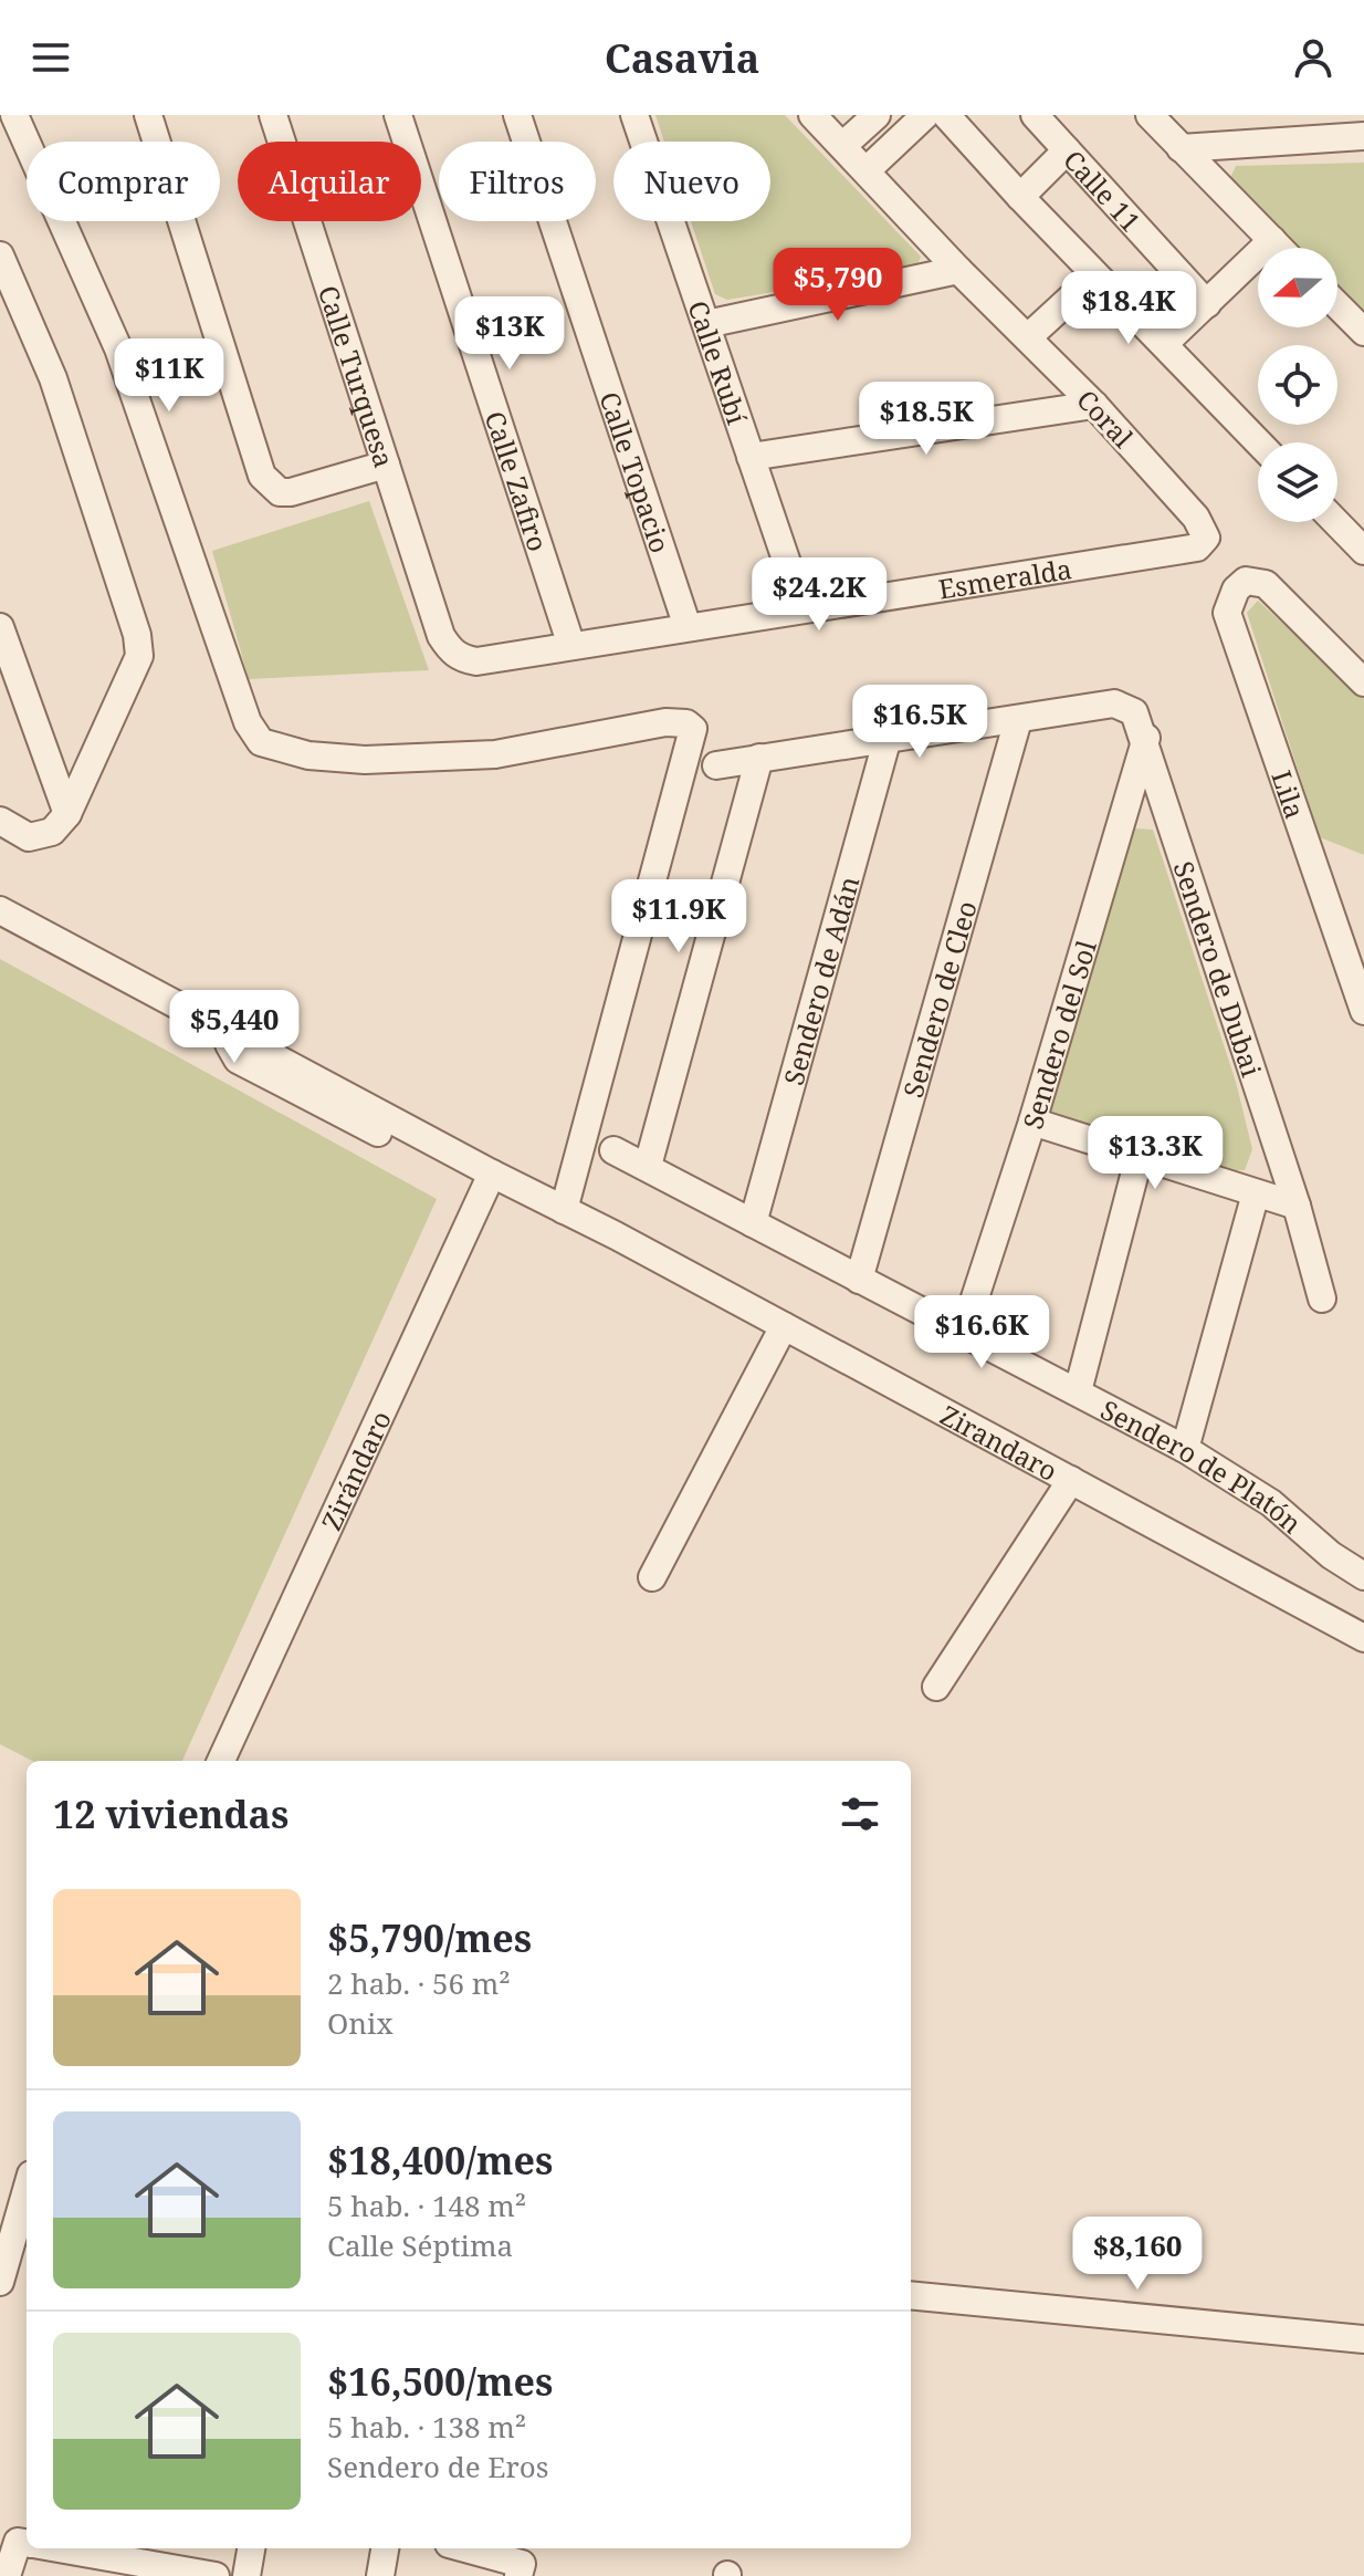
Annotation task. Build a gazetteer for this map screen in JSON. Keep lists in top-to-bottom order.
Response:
{
  "streets": {
    "street": [
      "Calle 11",
      "Calle Rubí",
      "Calle Turquesa",
      "Coral",
      "Calle Topacio",
      "Calle Zafiro",
      "Esmeralda",
      "Lila",
      "Sendero de Dubai",
      "Sendero de Adán",
      "Sendero de Cleo",
      "Sendero del Sol",
      "Zirandaro",
      "Sendero de Platón",
      "Zirándaro"
    ]
  },
  "crossings": [
    ["Calle Rubí", "Esmeralda"],
    ["Calle Turquesa", "Esmeralda"],
    ["Coral", "Esmeralda"],
    ["Calle Topacio", "Esmeralda"],
    ["Calle Zafiro", "Esmeralda"],
    ["Sendero de Dubai", "Sendero de Cleo"],
    ["Sendero de Dubai", "Sendero del Sol"],
    ["Sendero de Adán", "Sendero de Platón"],
    ["Sendero de Cleo", "Sendero de Platón"],
    ["Sendero del Sol", "Sendero de Platón"],
    ["Zirandaro", "Zirándaro"]
  ],
  "north": "left",
  "page": {
    "header": "Casavia",
    "chip": [
      "Comprar",
      "Alquilar",
      "Filtros",
      "Nuevo"
    ],
    "price": [
      "$5,790",
      "$18.4K",
      "$13K",
      "$11K",
      "$18.5K",
      "$24.2K",
      "$16.5K",
      "$11.9K",
      "$5,440",
      "$13.3K",
      "$16.6K",
      "$8,160"
    ],
    "heading": "12 viviendas",
    "list": [
      {
        "name": "$5,790/mes",
        "note": "2 hab. · 56 m² · Onix"
      },
      {
        "name": "$18,400/mes",
        "note": "5 hab. · 148 m² · Calle Séptima"
      },
      {
        "name": "$16,500/mes",
        "note": "5 hab. · 138 m² · Sendero de Eros"
      }
    ]
  }
}
